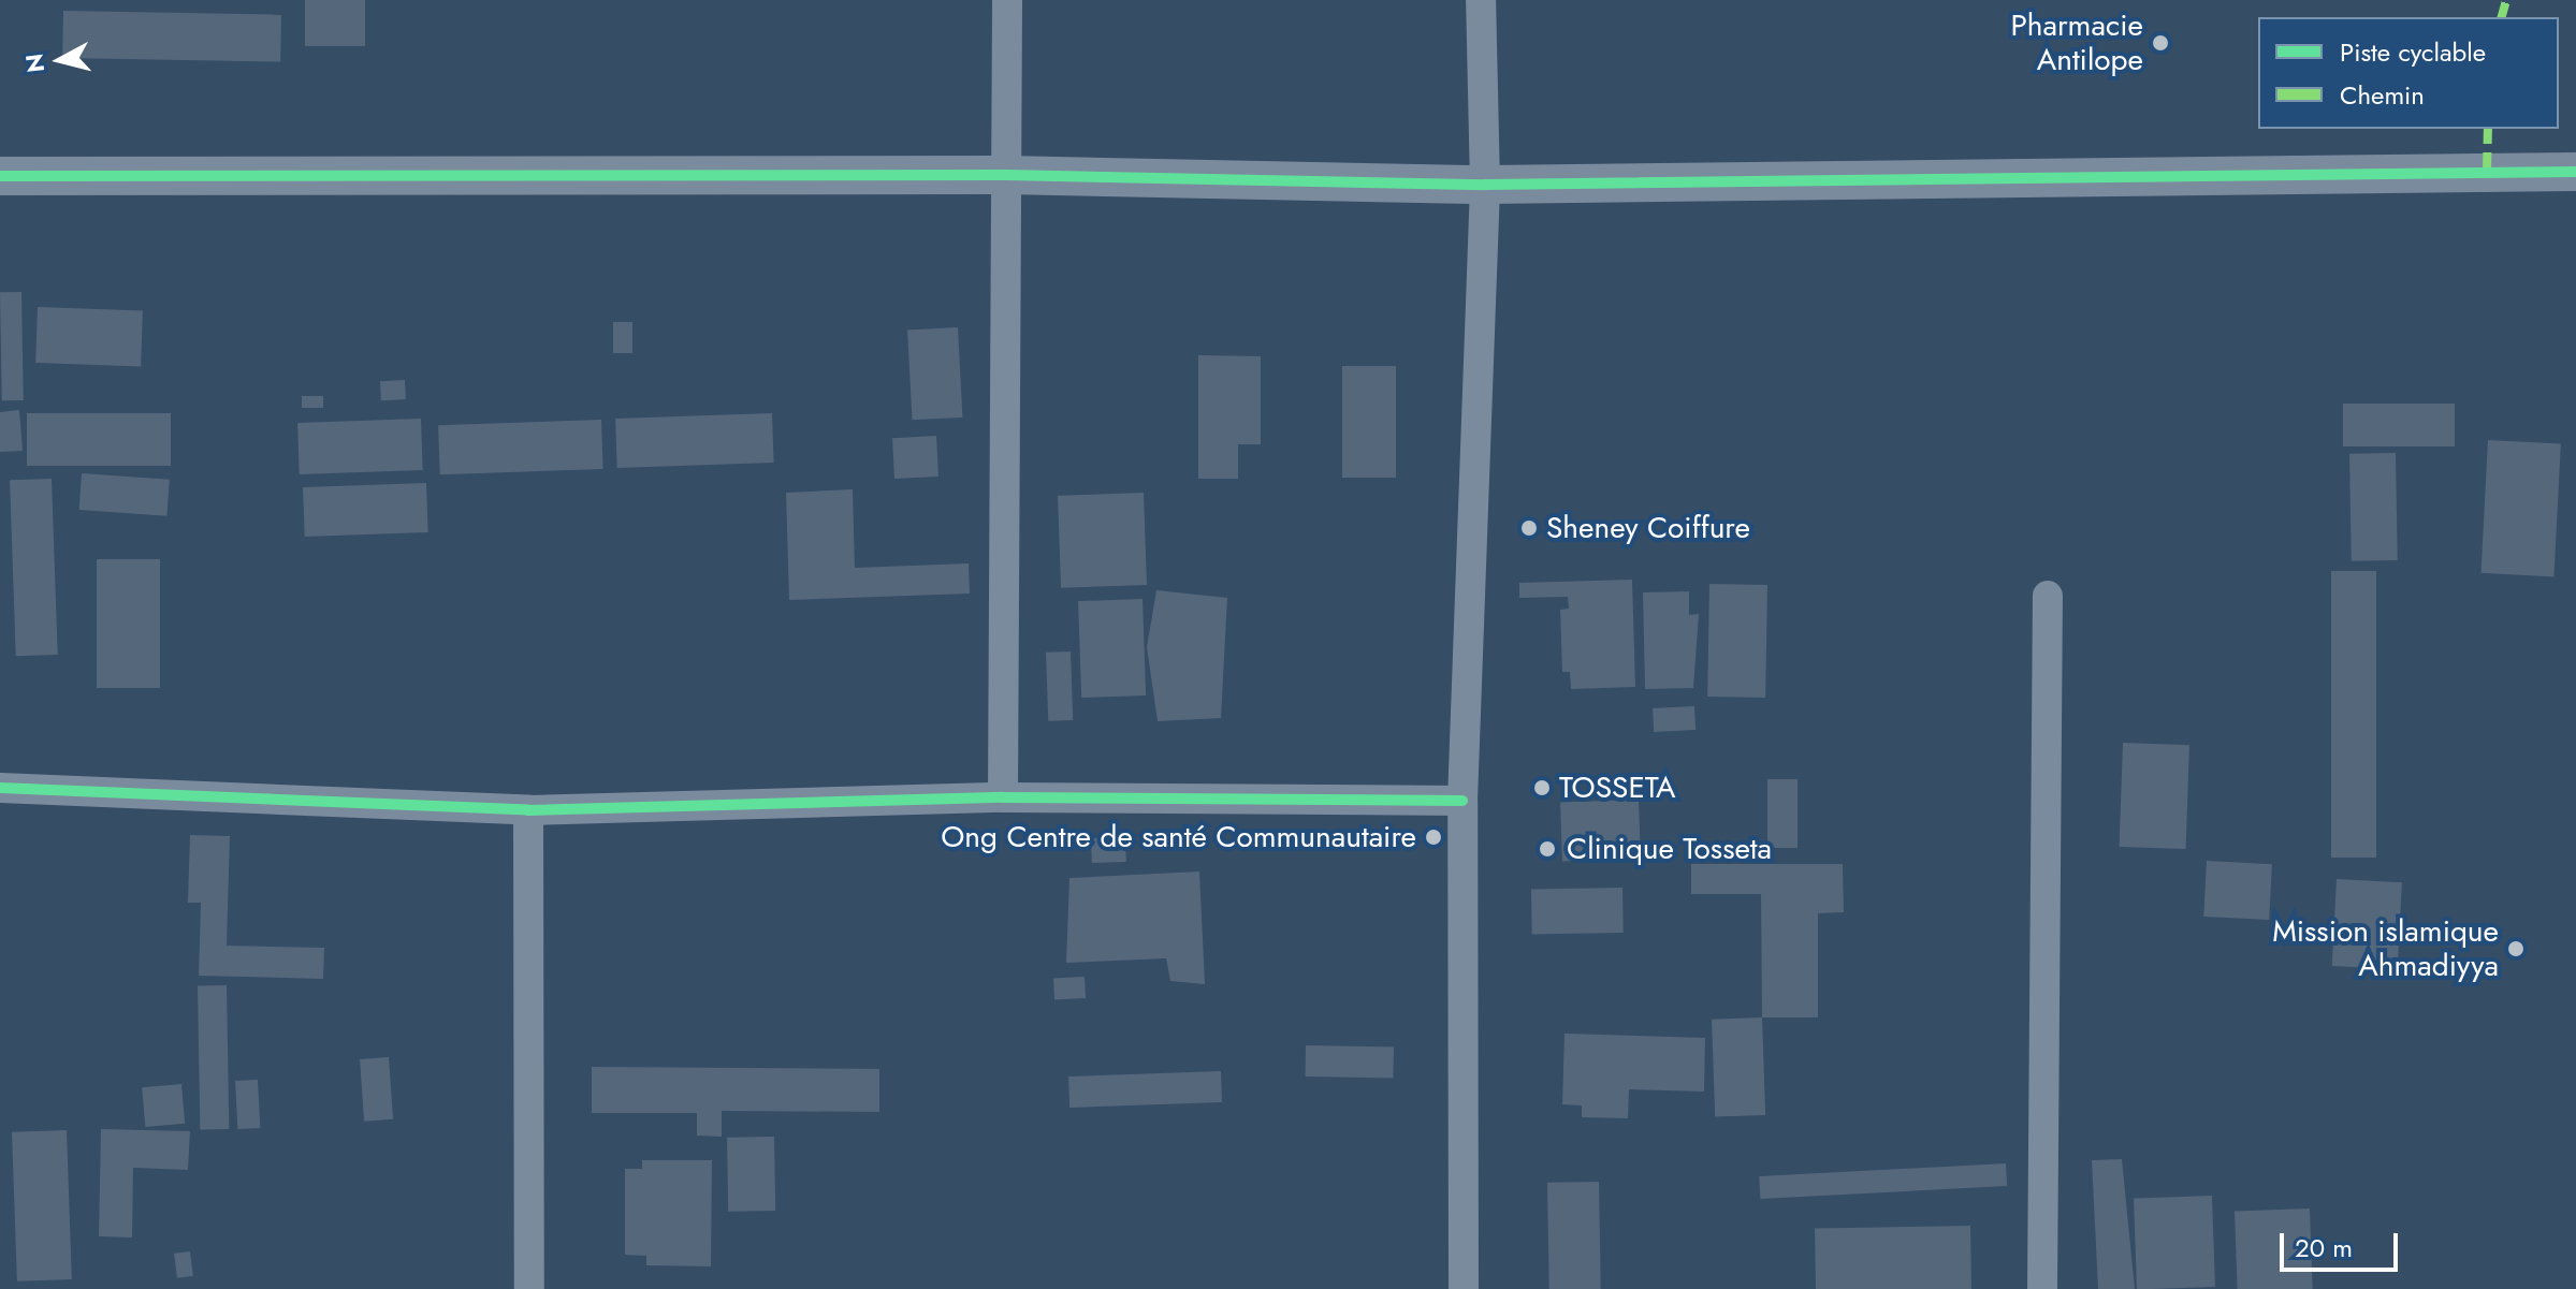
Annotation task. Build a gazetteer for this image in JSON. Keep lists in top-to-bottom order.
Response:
{
  "places": [
    "Pharmacie Antilope",
    "Sheney Coiffure",
    "TOSSETA",
    "Ong Centre de santé Communautaire",
    "Clinique Tosseta",
    "Mission islamique Ahmadiyya"
  ],
  "legend": ["Piste cyclable", "Chemin"],
  "scale_bar": "20 m",
  "north": "left"
}
